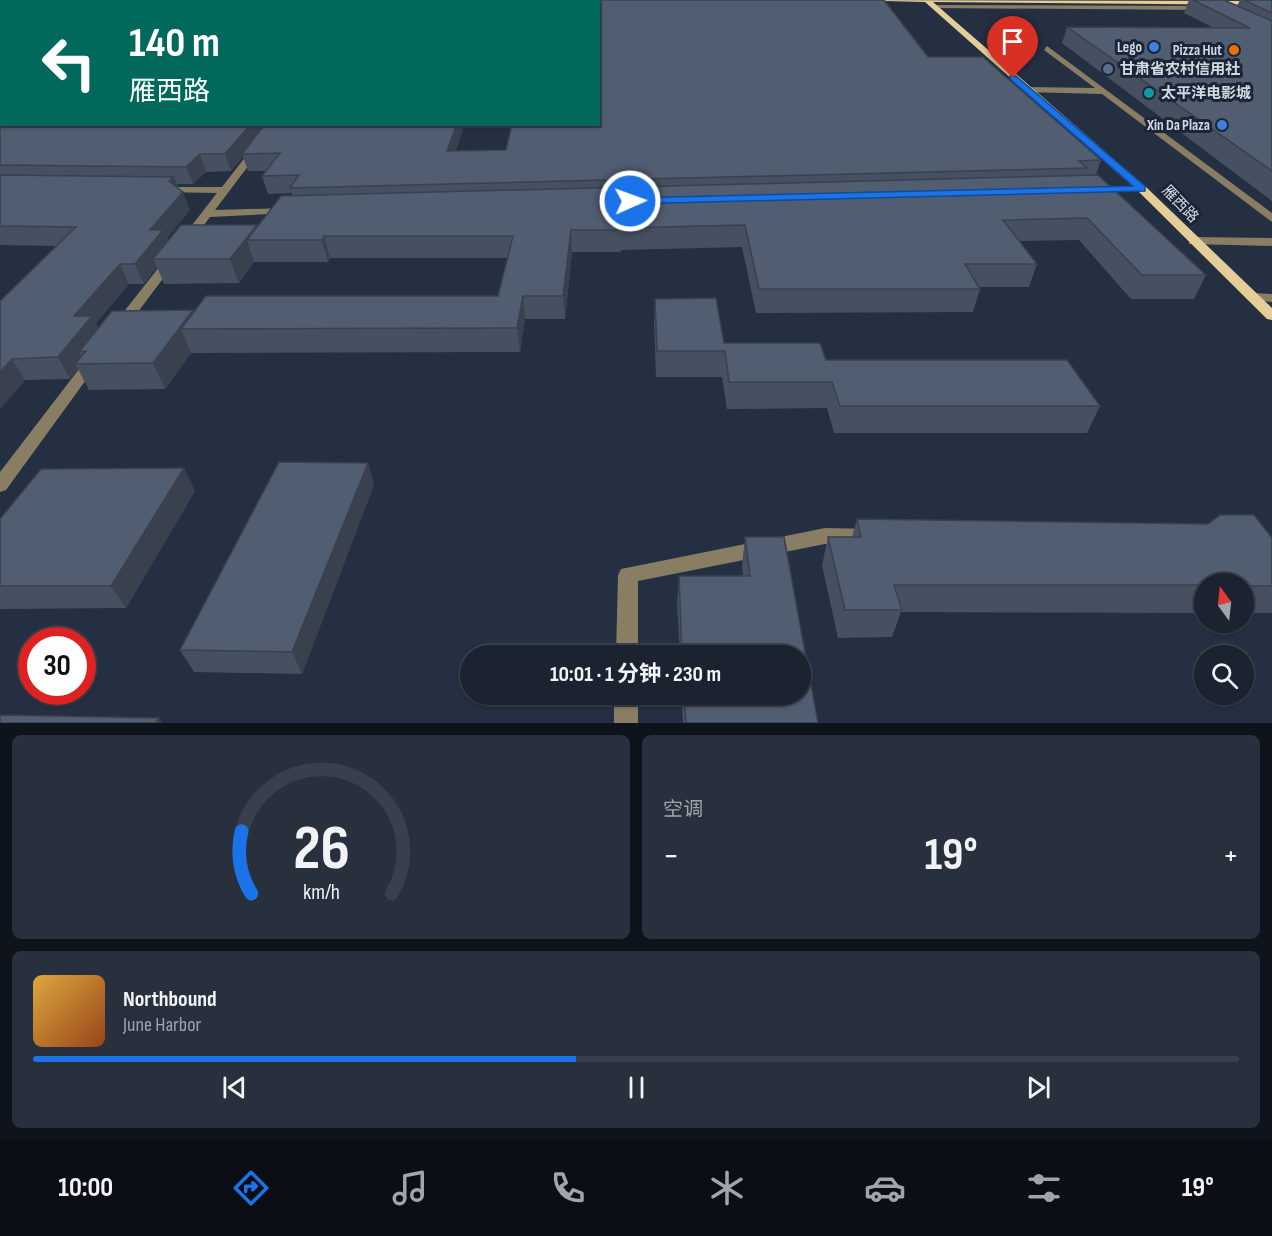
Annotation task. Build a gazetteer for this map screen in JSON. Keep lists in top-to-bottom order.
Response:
{
  "streets": {
    "main road": ["雁西路"]
  },
  "places": [
    "Lego",
    "Pizza Hut",
    "甘肃省农村信用社",
    "太平洋电影城",
    "Xin Da Plaza"
  ],
  "north": "top",
  "page": {
    "turn": ["140 m", "雁西路"],
    "limit": "30",
    "trip": "10:01 · 1 分钟 · 230 m",
    "tile": "空调",
    "heat": ["−", "19°", "+"],
    "song": ["Northbound", "June Harbor"],
    "tabs": ["10:00", "19°"],
    "gauge": ["26", "km/h"]
  }
}
